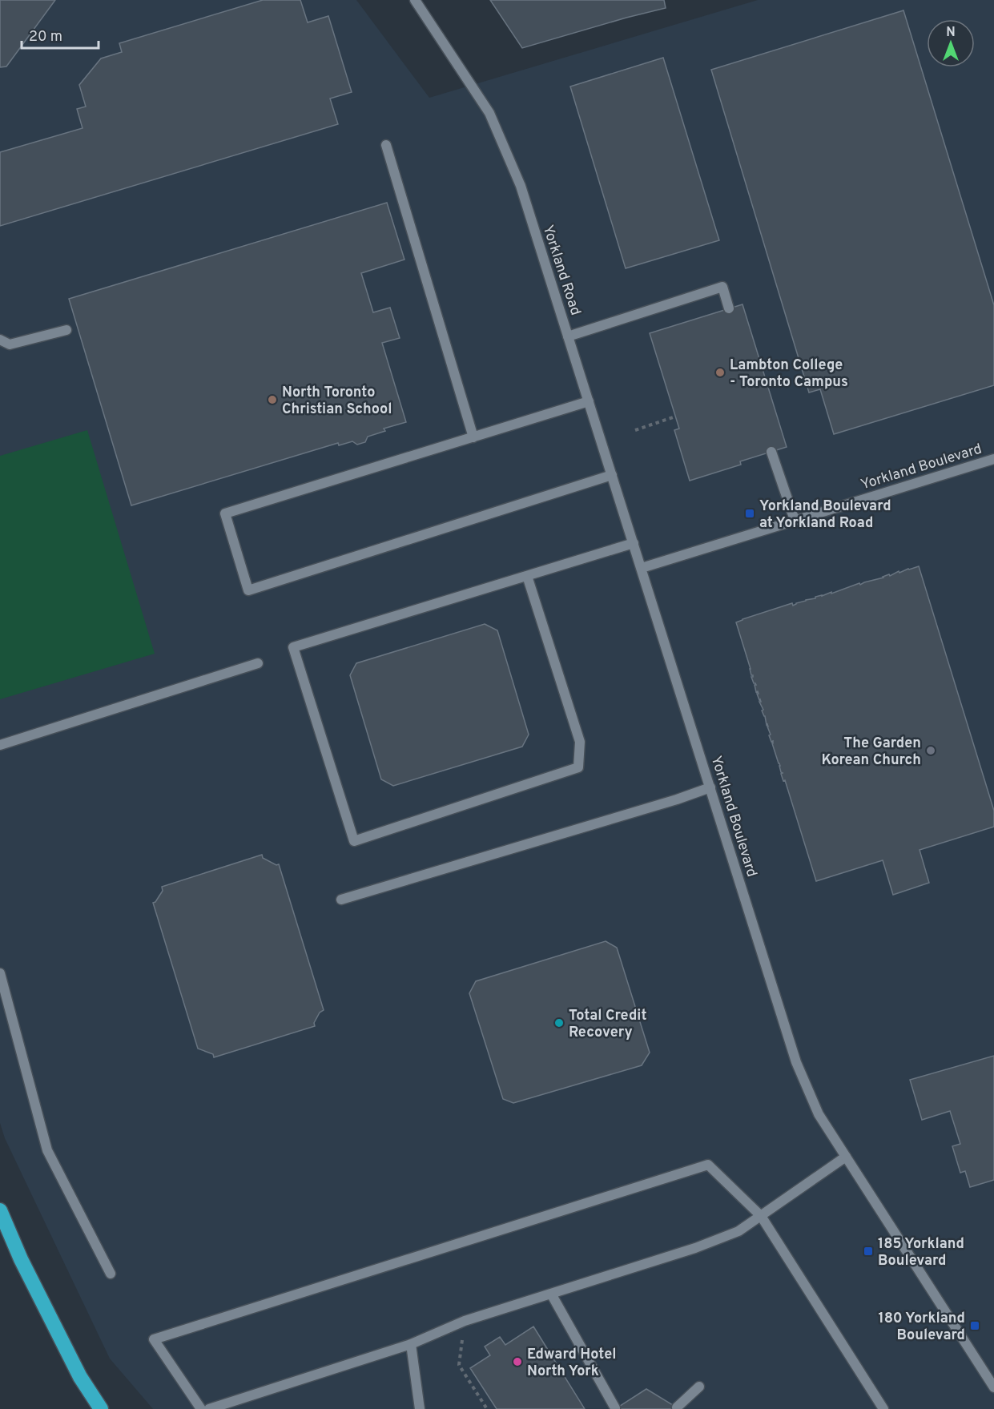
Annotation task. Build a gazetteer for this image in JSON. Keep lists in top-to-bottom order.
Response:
{
  "streets": {
    "street": ["Yorkland Road", "Yorkland Boulevard"]
  },
  "crossings": [
    ["Yorkland Road", "Yorkland Boulevard"]
  ],
  "places": {
    "other": [
      "Lambton College - Toronto Campus",
      "North Toronto Christian School",
      "The Garden Korean Church",
      "Total Credit Recovery",
      "Edward Hotel North York"
    ],
    "transit": ["Yorkland Boulevard at Yorkland Road", "185 Yorkland Boulevard", "180 Yorkland Boulevard"]
  },
  "scale_bar": "20 m",
  "north": "top"
}
